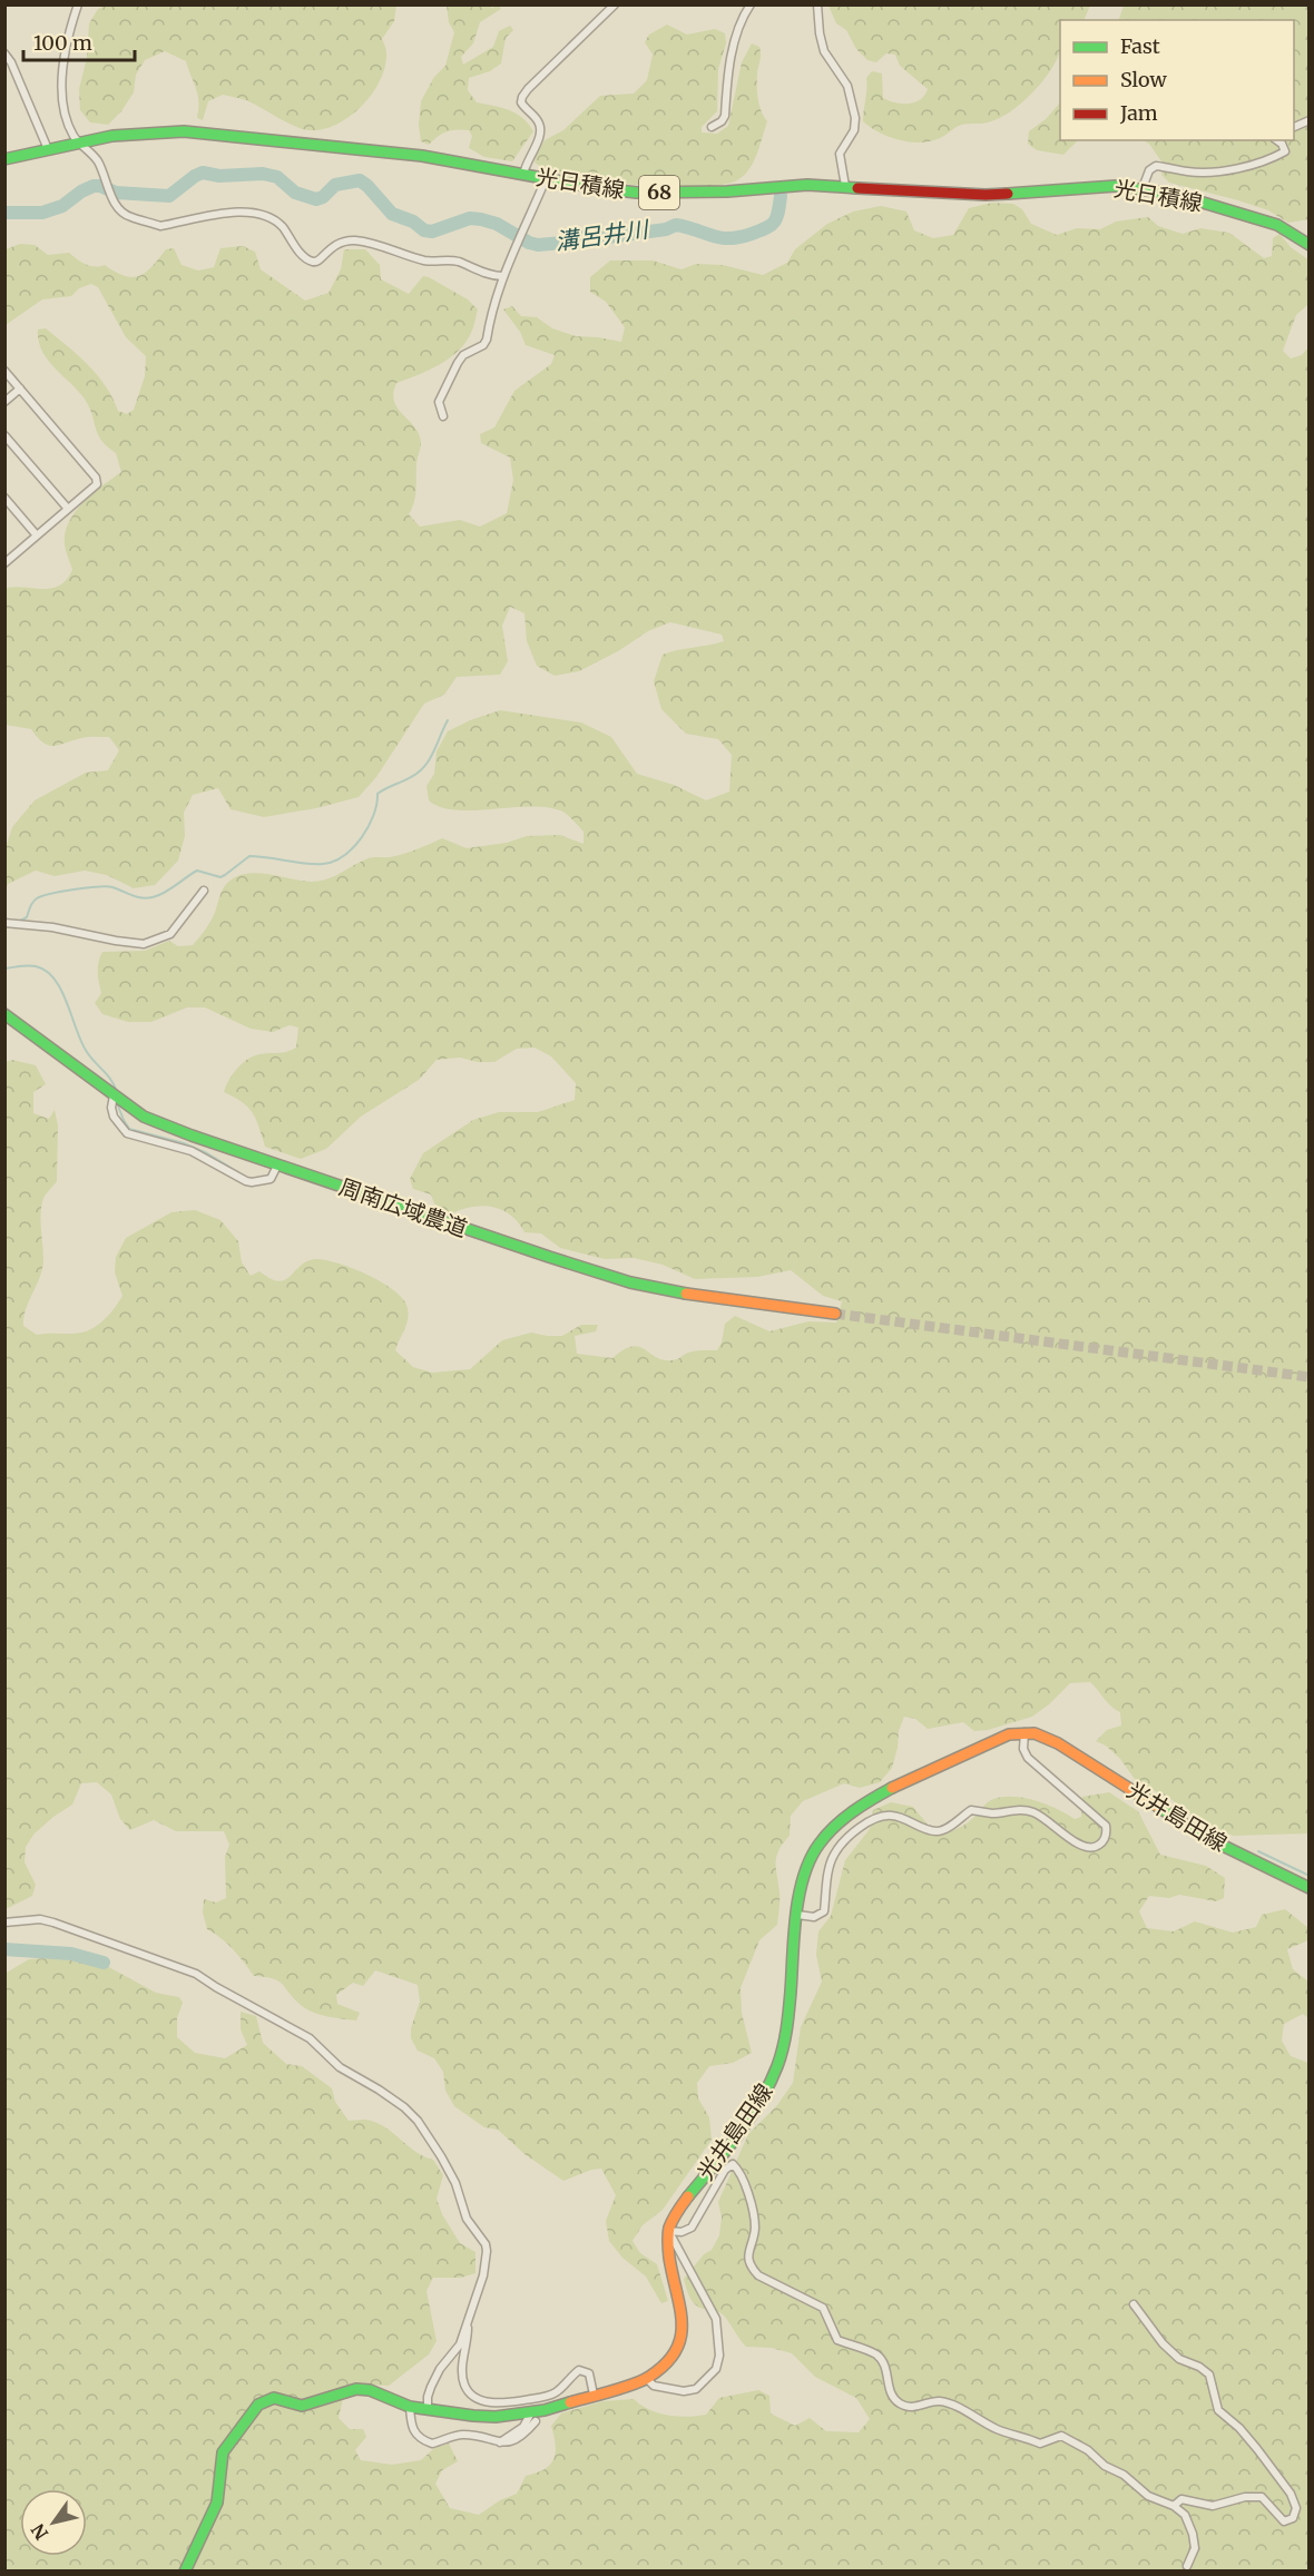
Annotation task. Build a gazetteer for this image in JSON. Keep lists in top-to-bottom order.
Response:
{
  "streets": {
    "main road": [
      "光日積線",
      "68",
      "周南広域農道",
      "光井島田線"
    ]
  },
  "water": ["溝呂井川"],
  "legend": ["Fast", "Slow", "Jam"],
  "scale_bar": "100 m",
  "north": "bottom left"
}
